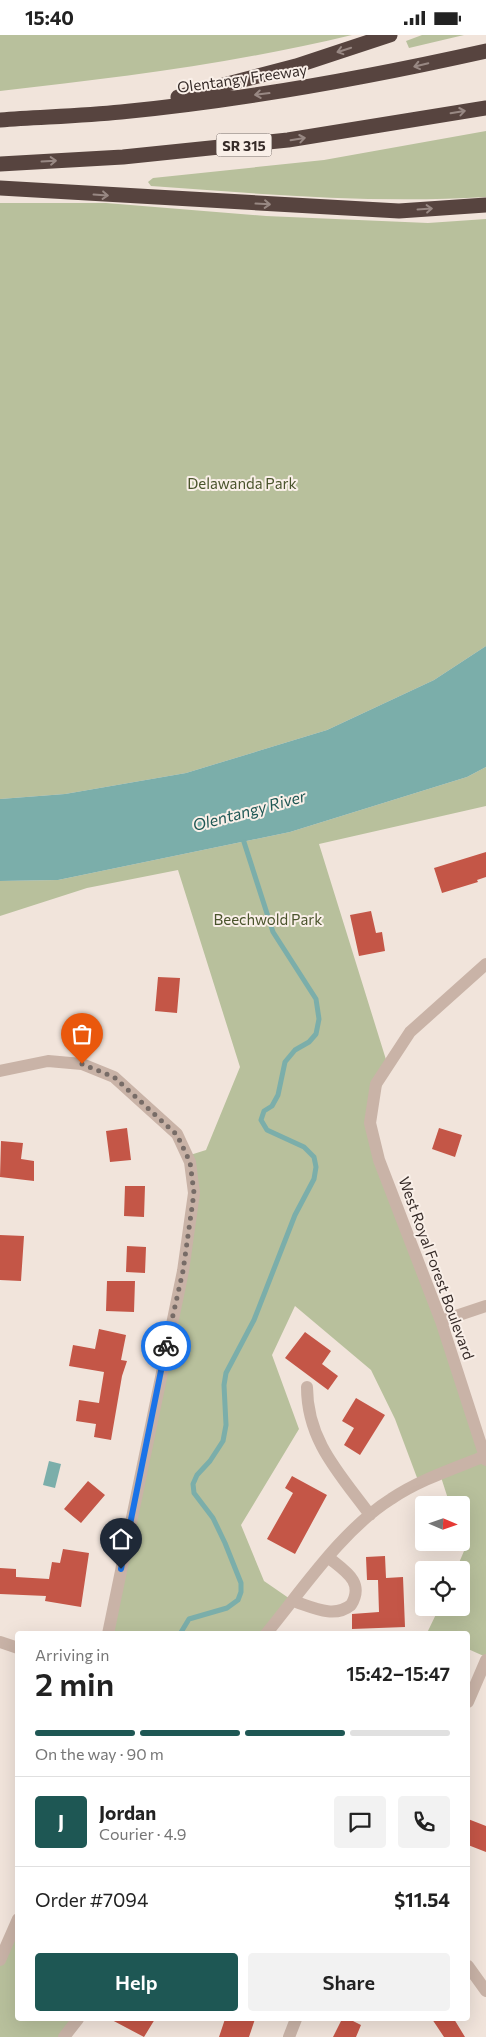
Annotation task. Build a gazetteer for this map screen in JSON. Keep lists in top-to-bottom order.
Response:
{
  "streets": {
    "highway": ["Olentangy Freeway", "SR 315"],
    "street": ["West Royal Forest Boulevard"]
  },
  "water": ["Olentangy River"],
  "parks": ["Delawanda Park", "Beechwold Park"],
  "north": "right",
  "page": {
    "status": "15:40",
    "heading": ["2 min", "Arriving in", "15:42–15:47"],
    "panel": [
      "Jordan",
      "Courier · 4.9",
      "Order #7094",
      "$11.54"
    ],
    "bar": "On the way · 90 m",
    "round": "J",
    "buttons": ["Help", "Share"]
  }
}
